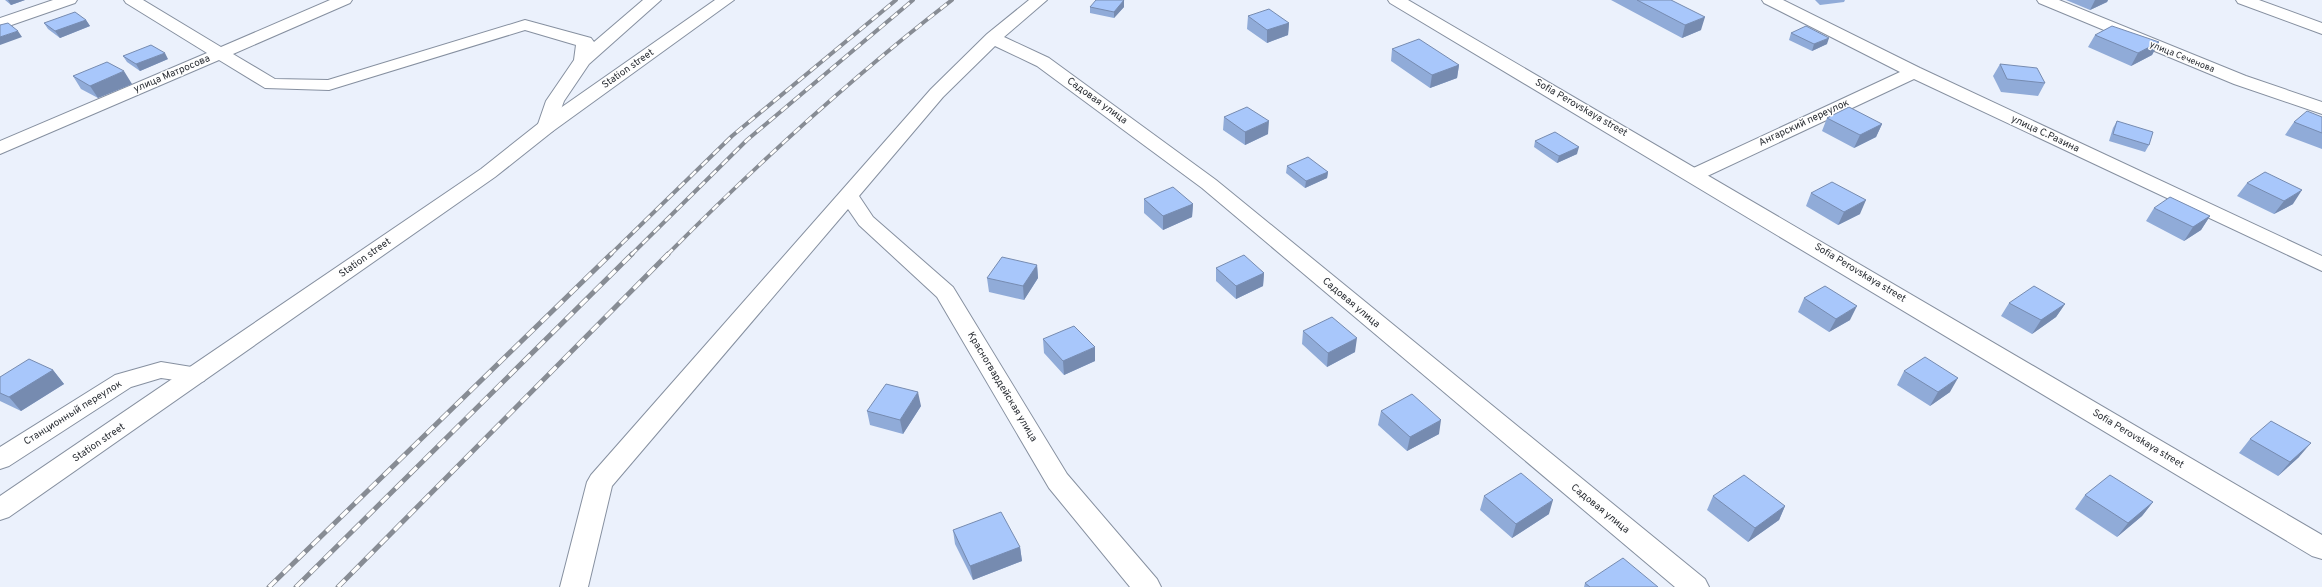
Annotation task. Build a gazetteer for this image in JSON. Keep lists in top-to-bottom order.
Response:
{
  "streets": {
    "street": [
      "улица Сеченова",
      "Station street",
      "улица Матросова",
      "Садовая улица",
      "Sofia Perovskaya street",
      "Ангарский переулок",
      "улица С.Разина",
      "Красногвардейская улица",
      "Станционный переулок"
    ]
  },
  "crossings": [
    ["Station street", "Станционный переулок"],
    ["Sofia Perovskaya street", "Ангарский переулок"],
    ["Ангарский переулок", "улица С.Разина"]
  ]
}
